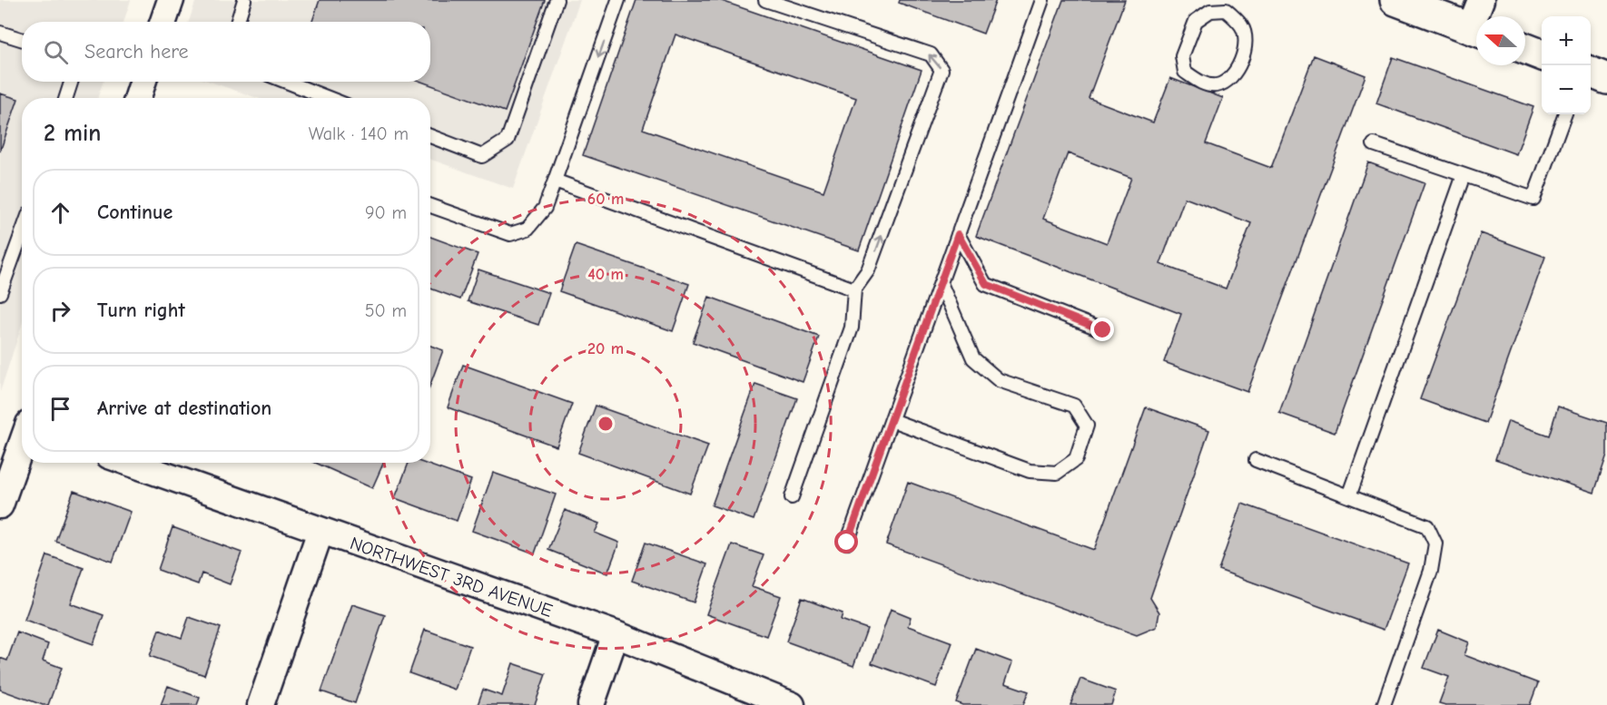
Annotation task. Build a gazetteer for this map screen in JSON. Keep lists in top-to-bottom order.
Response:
{
  "streets": {
    "street": ["NORTHWEST 3RD AVENUE"]
  },
  "north": "left",
  "page": {
    "map_buttons": ["+", "−"],
    "search": "Search here",
    "heading": ["2 min", "Walk · 140 m"],
    "list": [
      ["Continue", "90 m"],
      ["Turn right", "50 m"],
      "Arrive at destination"
    ]
  },
  "rings": ["60 m", "40 m", "20 m"]
}
